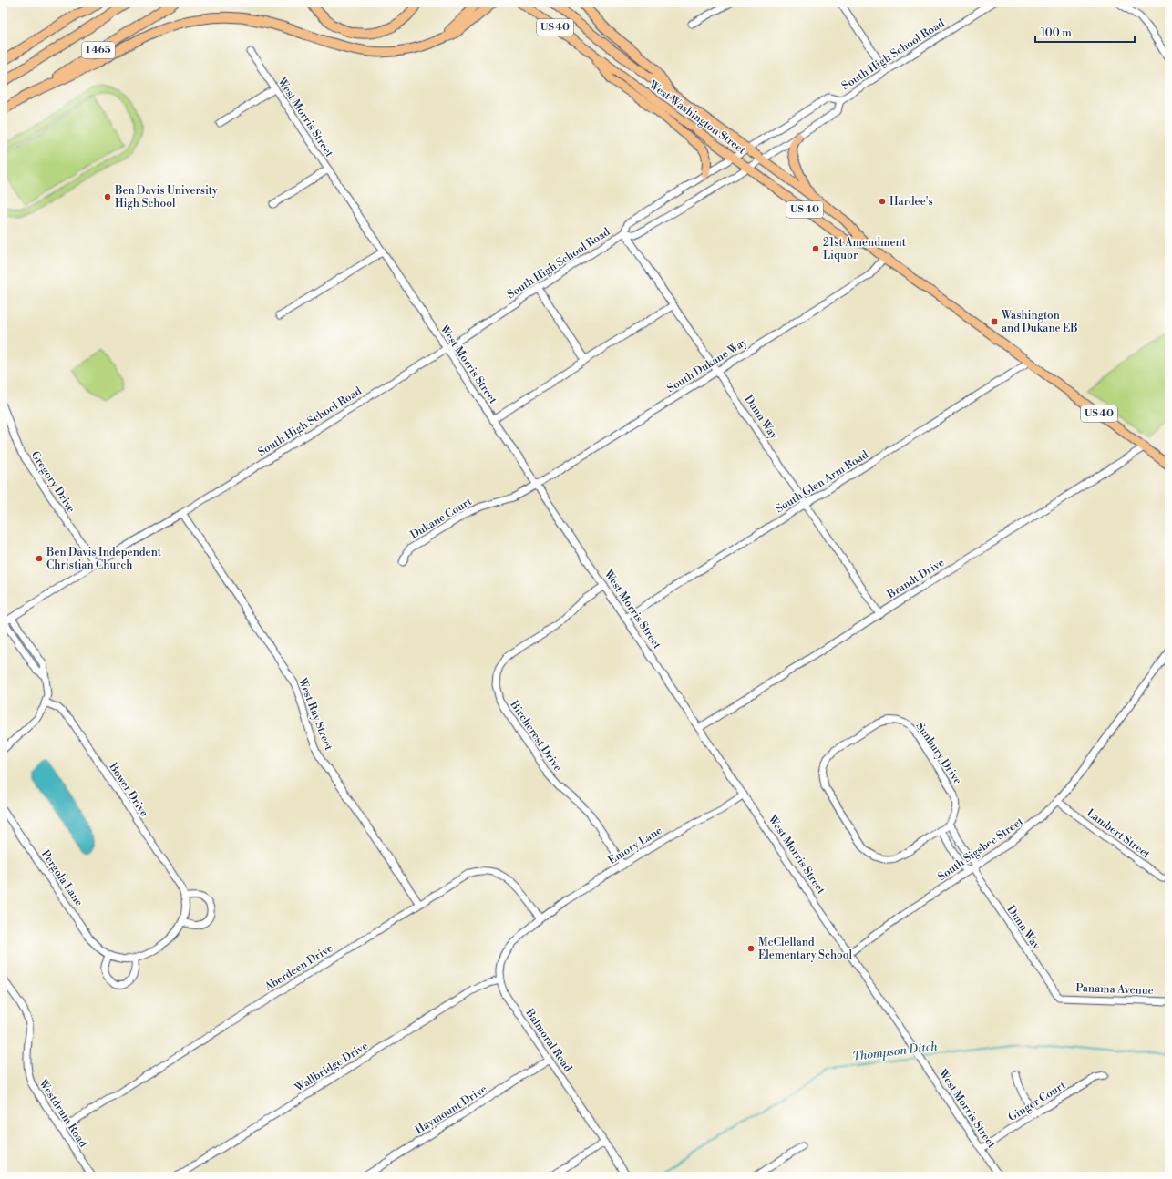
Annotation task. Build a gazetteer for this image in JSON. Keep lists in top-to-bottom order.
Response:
{
  "streets": {
    "highway": ["I 465"],
    "main road": ["US 40", "West Washington Street"],
    "street": [
      "South High School Road",
      "West Morris Street",
      "South Dukane Way",
      "Dunn Way",
      "Gregory Drive",
      "South Glen Arm Road",
      "Dukane Court",
      "Brandt Drive",
      "West Ray Street",
      "Birchcrest Drive",
      "Sunbury Drive",
      "Bower Drive",
      "Lambert Street",
      "Emory Lane",
      "South Sigsbee Street",
      "Pergola Lane",
      "Aberdeen Drive",
      "Panama Avenue",
      "Balmoral Road",
      "Wallbridge Drive",
      "Ginger Court",
      "Haymount Drive",
      "Westdrum Road"
    ]
  },
  "crossings": [
    ["South High School Road", "West Morris Street"],
    ["South High School Road", "West Washington Street"],
    ["South High School Road", "Dunn Way"],
    ["South High School Road", "Gregory Drive"],
    ["South High School Road", "West Ray Street"],
    ["West Morris Street", "South Dukane Way"],
    ["West Morris Street", "South Glen Arm Road"],
    ["West Morris Street", "Dukane Court"],
    ["West Morris Street", "Brandt Drive"],
    ["West Morris Street", "Birchcrest Drive"],
    ["West Morris Street", "Emory Lane"],
    ["West Morris Street", "South Sigsbee Street"],
    ["West Morris Street", "Ginger Court"],
    ["West Washington Street", "South Dukane Way"],
    ["West Washington Street", "South Glen Arm Road"],
    ["West Washington Street", "Brandt Drive"],
    ["South Dukane Way", "Dunn Way"],
    ["South Dukane Way", "Dukane Court"],
    ["Dunn Way", "South Glen Arm Road"],
    ["Dunn Way", "Brandt Drive"],
    ["Dunn Way", "South Sigsbee Street"],
    ["Dunn Way", "Panama Avenue"],
    ["West Ray Street", "Aberdeen Drive"],
    ["Birchcrest Drive", "Emory Lane"],
    ["Bower Drive", "Pergola Lane"],
    ["Lambert Street", "South Sigsbee Street"],
    ["Emory Lane", "Aberdeen Drive"],
    ["Emory Lane", "Balmoral Road"],
    ["Aberdeen Drive", "Balmoral Road"],
    ["Aberdeen Drive", "Westdrum Road"],
    ["Balmoral Road", "Wallbridge Drive"],
    ["Balmoral Road", "Haymount Drive"]
  ],
  "water": ["Thompson Ditch"],
  "places": {
    "other": [
      "Ben Davis University High School",
      "Hardee's",
      "21st Amendment Liquor",
      "Ben Davis Independent Christian Church",
      "McClelland Elementary School"
    ],
    "transit": ["Washington and Dukane EB"]
  },
  "scale_bar": "100 m"
}
